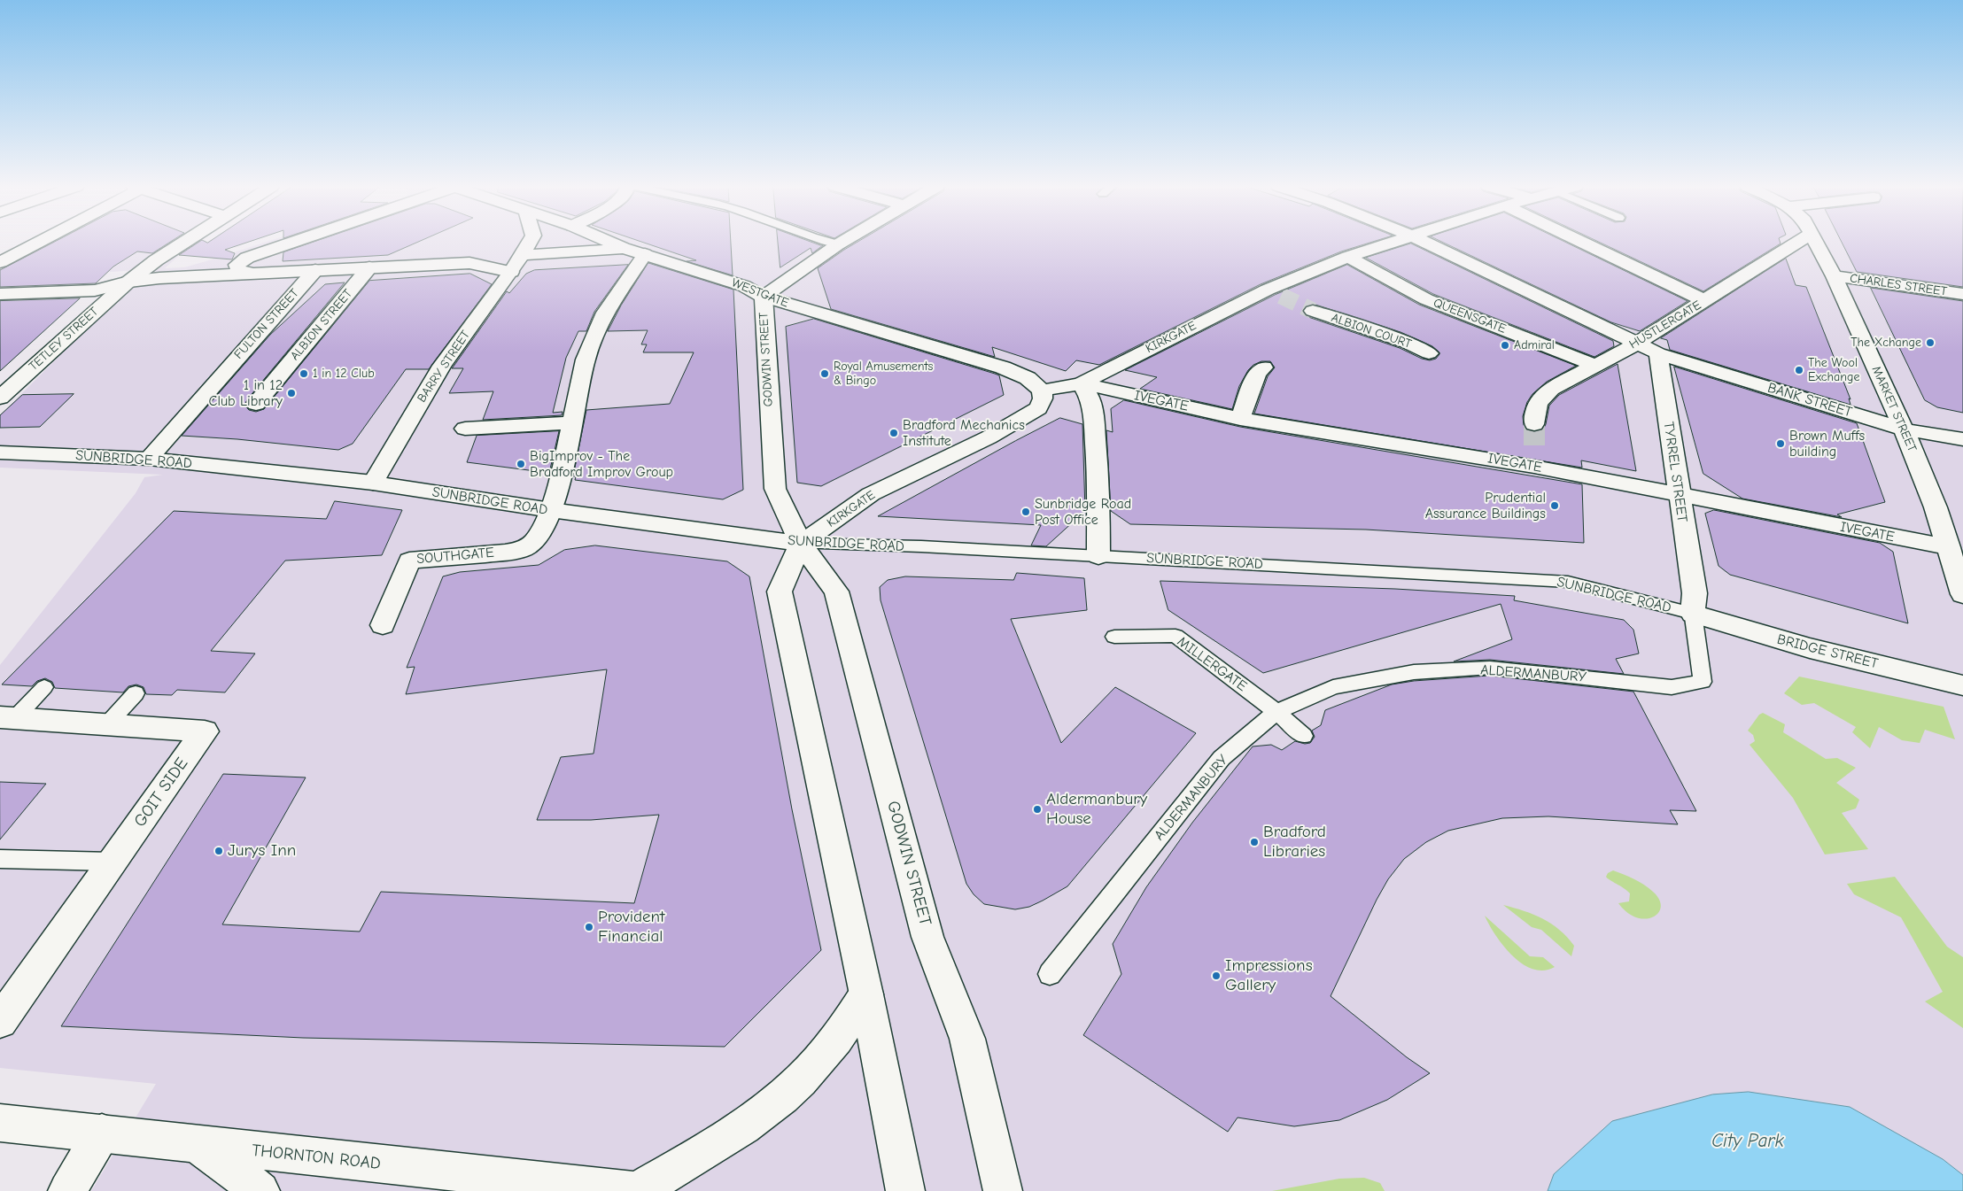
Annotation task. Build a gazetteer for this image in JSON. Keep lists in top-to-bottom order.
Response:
{
  "streets": {
    "street": [
      "CHARLES STREET",
      "WESTGATE",
      "QUEENSGATE",
      "FULTON STREET",
      "ALBION STREET",
      "HUSTLERGATE",
      "ALBION COURT",
      "KIRKGATE",
      "TETLEY STREET",
      "GODWIN STREET",
      "BARRY STREET",
      "BANK STREET",
      "IVEGATE",
      "MARKET STREET",
      "SUNBRIDGE ROAD",
      "TYRREL STREET",
      "SOUTHGATE",
      "BRIDGE STREET",
      "GOIT SIDE",
      "THORNTON ROAD"
    ],
    "lane": ["MILLERGATE", "ALDERMANBURY"]
  },
  "crossings": [
    ["CHARLES STREET", "MARKET STREET"],
    ["WESTGATE", "KIRKGATE"],
    ["WESTGATE", "GODWIN STREET"],
    ["QUEENSGATE", "HUSTLERGATE"],
    ["QUEENSGATE", "KIRKGATE"],
    ["FULTON STREET", "SUNBRIDGE ROAD"],
    ["KIRKGATE", "GODWIN STREET"],
    ["KIRKGATE", "IVEGATE"],
    ["KIRKGATE", "SUNBRIDGE ROAD"],
    ["GODWIN STREET", "SUNBRIDGE ROAD"],
    ["BARRY STREET", "SUNBRIDGE ROAD"],
    ["BANK STREET", "MARKET STREET"],
    ["BANK STREET", "TYRREL STREET"],
    ["IVEGATE", "MARKET STREET"],
    ["IVEGATE", "TYRREL STREET"],
    ["SUNBRIDGE ROAD", "TYRREL STREET"],
    ["SUNBRIDGE ROAD", "SOUTHGATE"],
    ["SUNBRIDGE ROAD", "BRIDGE STREET"],
    ["SUNBRIDGE ROAD", "ALDERMANBURY"],
    ["TYRREL STREET", "BRIDGE STREET"],
    ["TYRREL STREET", "ALDERMANBURY"],
    ["BRIDGE STREET", "ALDERMANBURY"],
    ["MILLERGATE", "ALDERMANBURY"]
  ],
  "water": ["City Park"],
  "places": [
    "The Xchange",
    "Admiral",
    "The Wool Exchange",
    "1 in 12 Club",
    "Royal Amusements & Bingo",
    "1 in 12 Club Library",
    "Bradford Mechanics Institute",
    "Brown Muffs building",
    "BigImprov - The Bradford Improv Group",
    "Prudential Assurance Buildings",
    "Sunbridge Road Post Office",
    "Aldermanbury House",
    "Bradford Libraries",
    "Jurys Inn",
    "Provident Financial",
    "Impressions Gallery"
  ]
}
